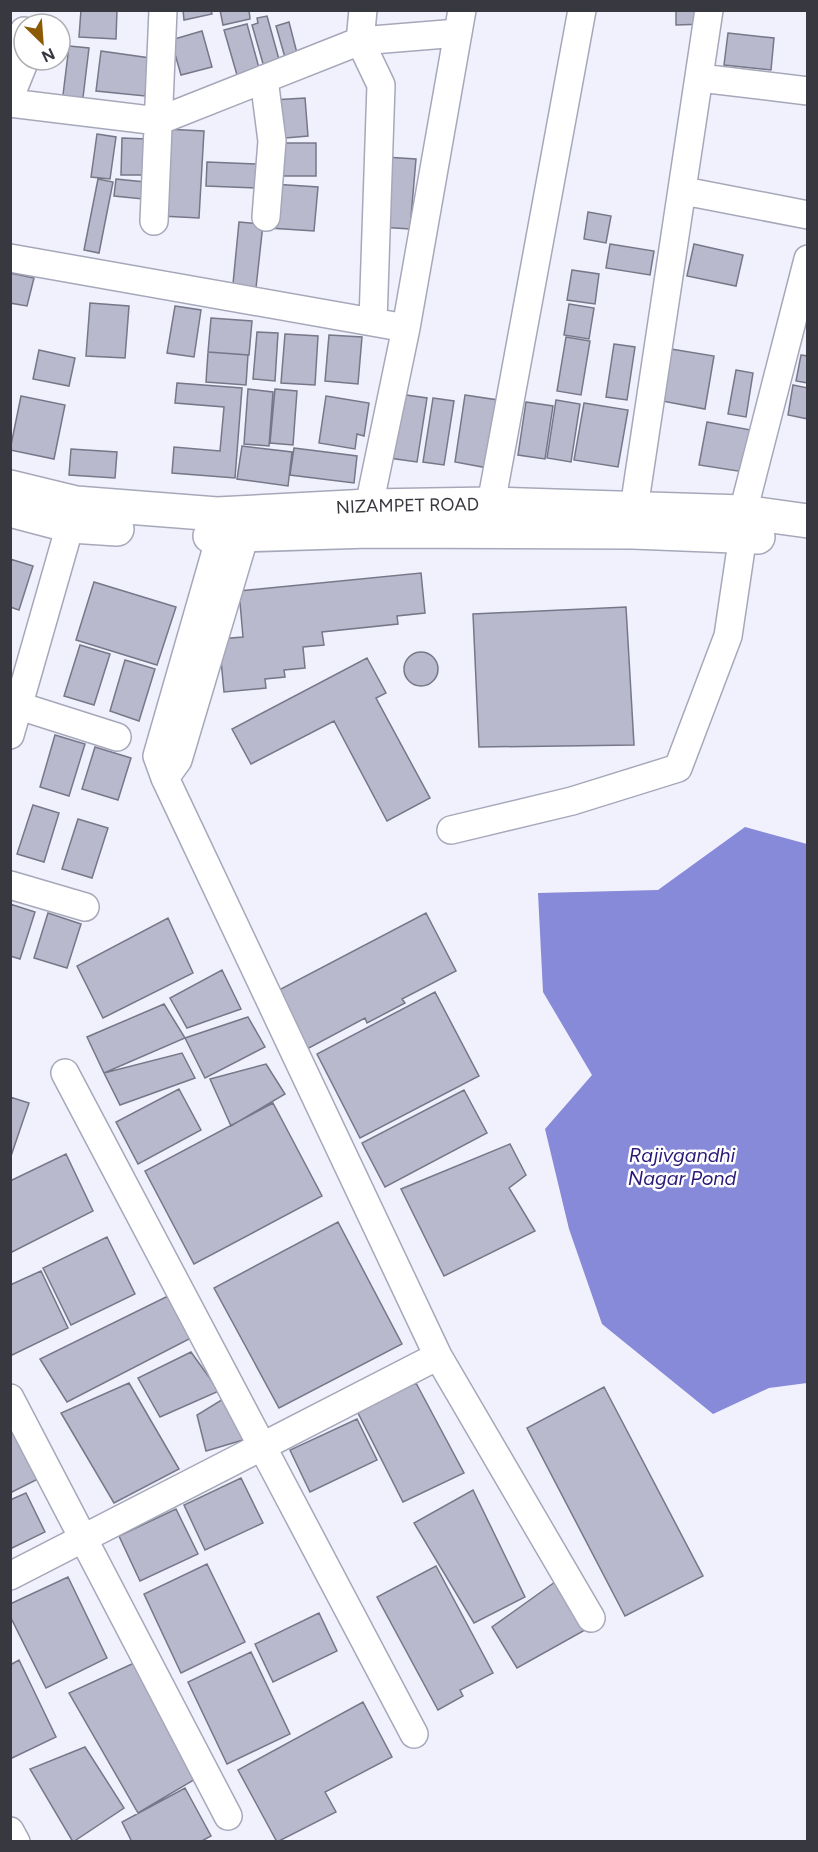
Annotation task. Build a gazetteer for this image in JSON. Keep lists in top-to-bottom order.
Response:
{
  "streets": {
    "main road": ["NIZAMPET ROAD"]
  },
  "water": ["Rajivgandhi Nagar Pond"],
  "north": "bottom right"
}
